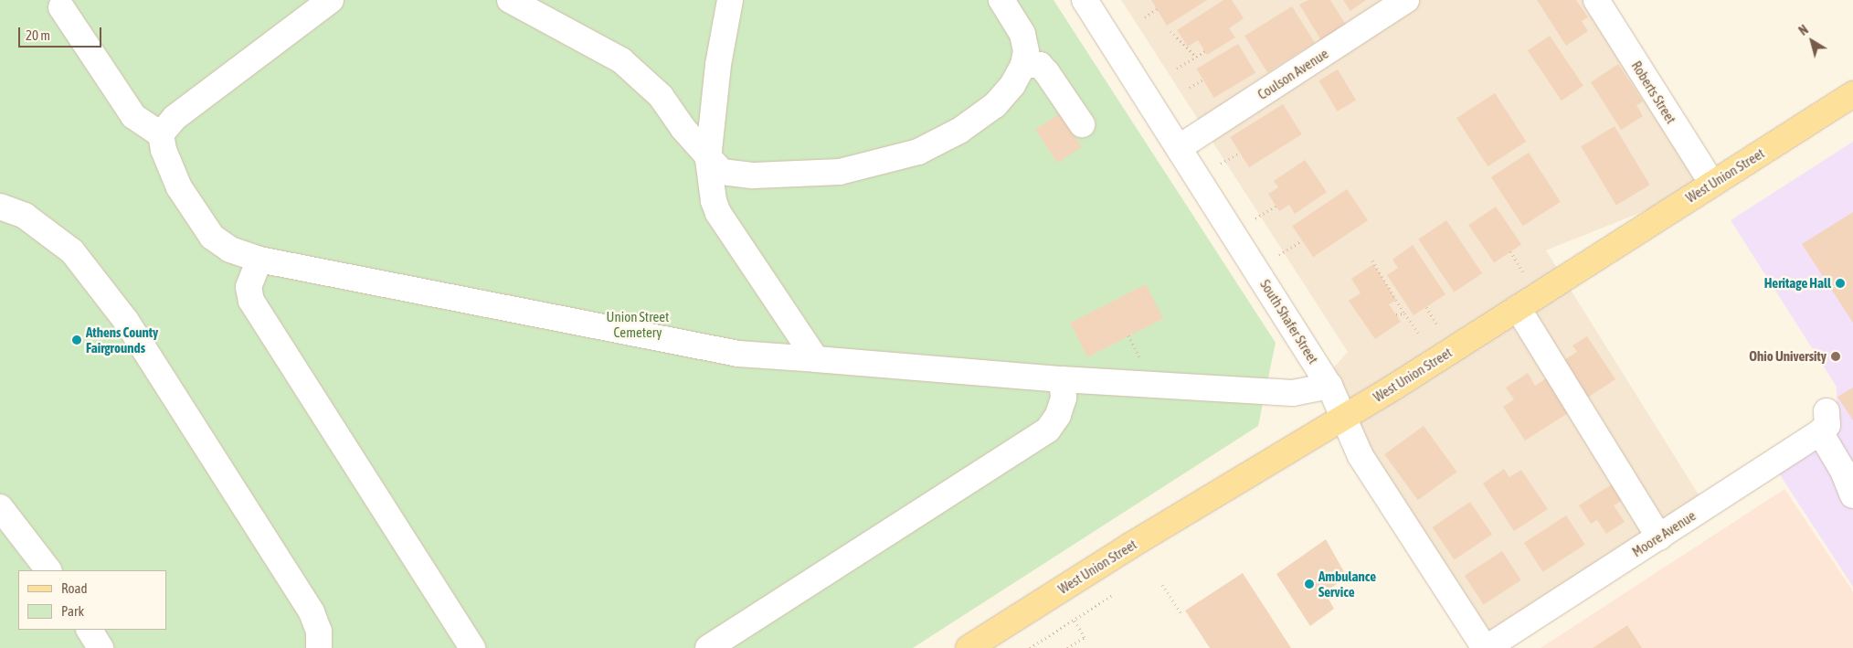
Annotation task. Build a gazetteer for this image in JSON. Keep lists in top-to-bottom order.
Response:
{
  "streets": {
    "main road": ["West Union Street"],
    "street": [
      "Coulson Avenue",
      "Roberts Street",
      "South Shafer Street",
      "Moore Avenue"
    ]
  },
  "crossings": [
    ["Coulson Avenue", "South Shafer Street"],
    ["Roberts Street", "West Union Street"],
    ["West Union Street", "South Shafer Street"],
    ["South Shafer Street", "Moore Avenue"]
  ],
  "parks": ["Union Street Cemetery"],
  "places": [
    "Heritage Hall",
    "Athens County Fairgrounds",
    "Ohio University",
    "Ambulance Service"
  ],
  "legend": ["Road", "Park"],
  "scale_bar": "20 m",
  "north": "top left"
}
